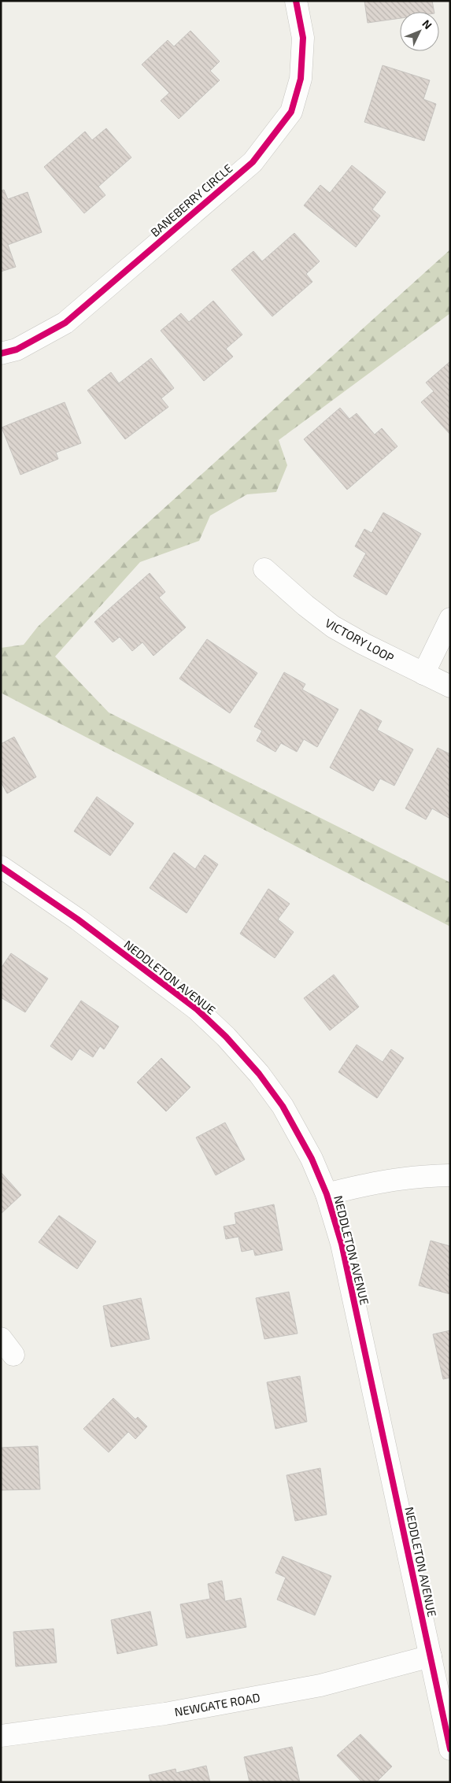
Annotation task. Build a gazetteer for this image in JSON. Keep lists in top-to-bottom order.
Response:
{
  "streets": {
    "street": [
      "BANEBERRY CIRCLE",
      "VICTORY LOOP",
      "NEDDLETON AVENUE",
      "NEWGATE ROAD"
    ]
  },
  "crossings": [
    ["NEDDLETON AVENUE", "NEWGATE ROAD"]
  ],
  "north": "top right"
}
